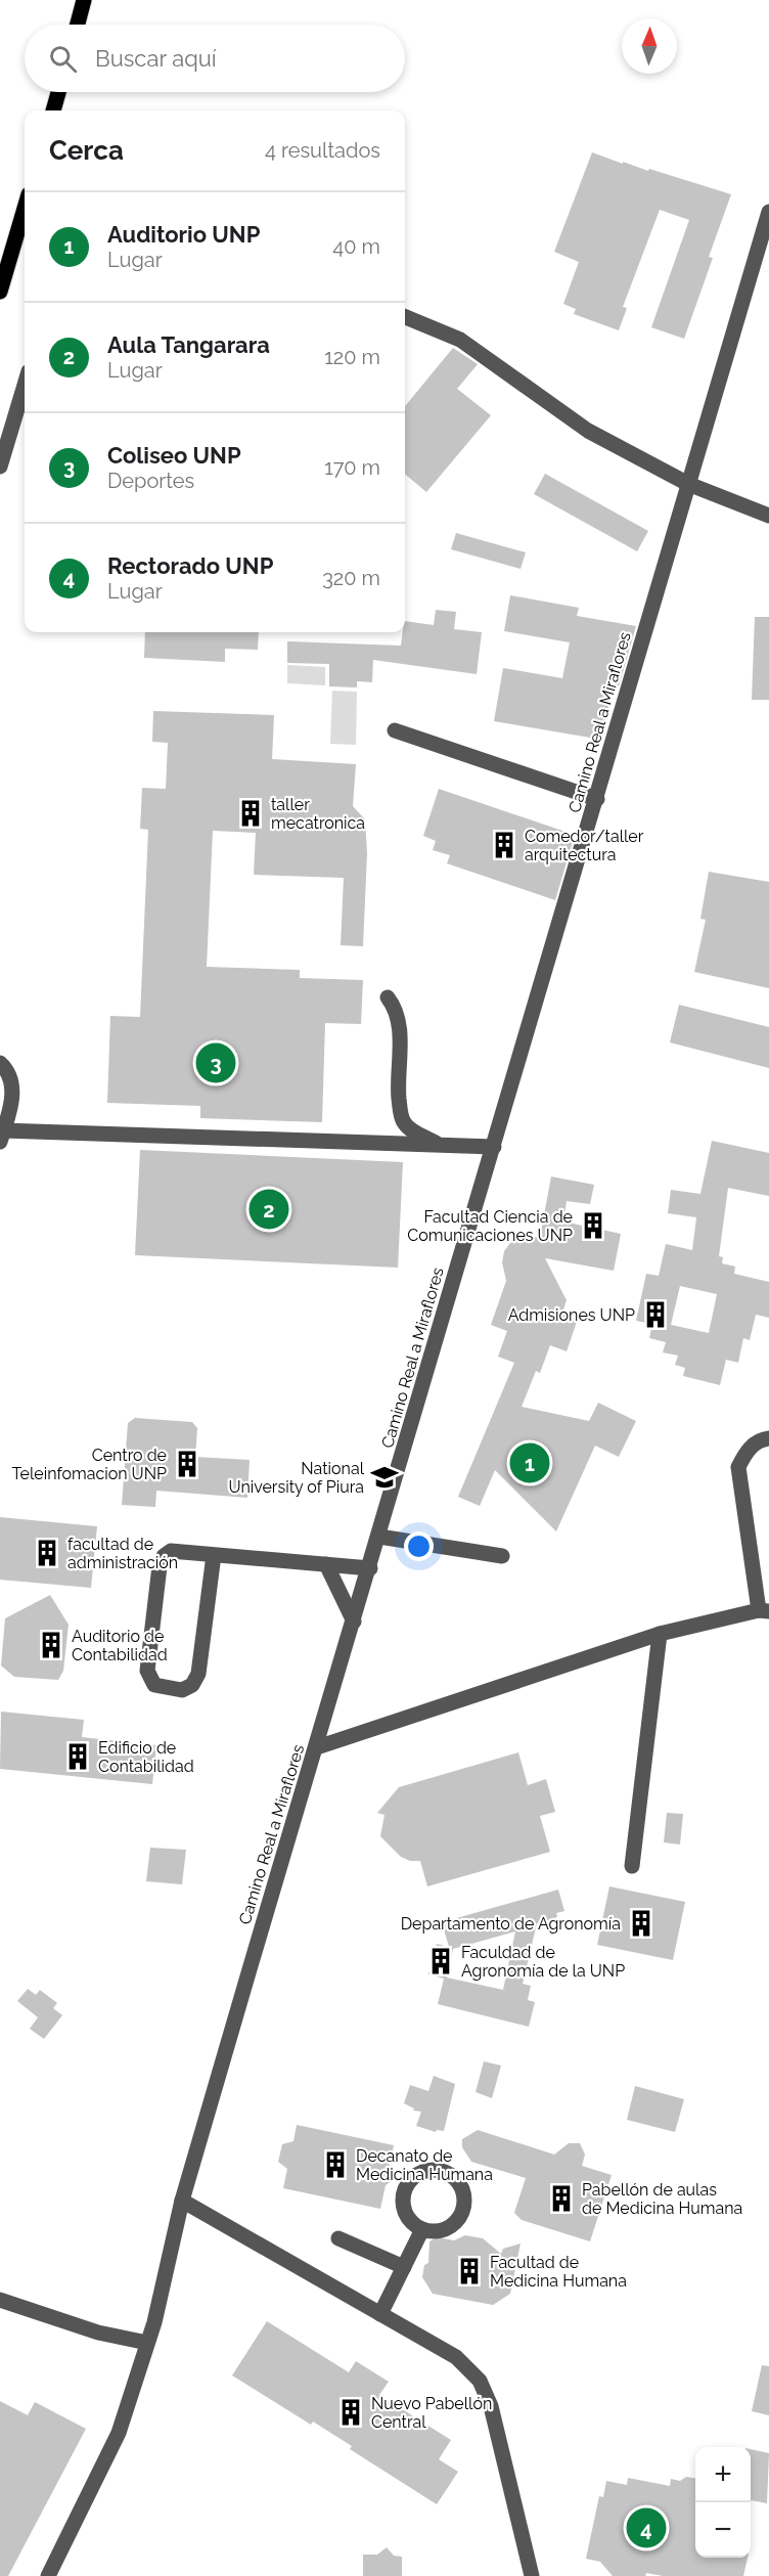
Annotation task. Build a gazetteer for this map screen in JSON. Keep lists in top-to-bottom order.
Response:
{
  "streets": {
    "lane": ["Camino Real a Miraflores"]
  },
  "places": {
    "building": [
      "taller mecatronica",
      "Comedor/taller arquitectura",
      "Facultad Ciencia de Comunicaciones UNP",
      "Admisiones UNP",
      "Centro de Teleinfomacion UNP",
      "facultad de administración",
      "Auditorio de Contabilidad",
      "Edificio de Contabilidad",
      "Departamento de Agronomía",
      "Faculdad de Agronomía de la UNP",
      "Decanato de Medicina Humana",
      "Pabellón de aulas de Medicina Humana",
      "Facultad de Medicina Humana",
      "Nuevo Pabellón Central"
    ],
    "school or university": ["National University of Piura"]
  },
  "north": "top",
  "page": {
    "search": "Buscar aquí",
    "heading": ["Cerca", "4 resultados"],
    "list": [
      {
        "mark": "1",
        "name": "Auditorio UNP",
        "note": "Lugar",
        "value": "40 m"
      },
      {
        "mark": "2",
        "name": "Aula Tangarara",
        "note": "Lugar",
        "value": "120 m"
      },
      {
        "mark": "3",
        "name": "Coliseo UNP",
        "note": "Deportes",
        "value": "170 m"
      },
      {
        "mark": "4",
        "name": "Rectorado UNP",
        "note": "Lugar",
        "value": "320 m"
      }
    ],
    "pins": [
      "3",
      "2",
      "1",
      "4"
    ],
    "map_buttons": ["+", "−"]
  }
}
